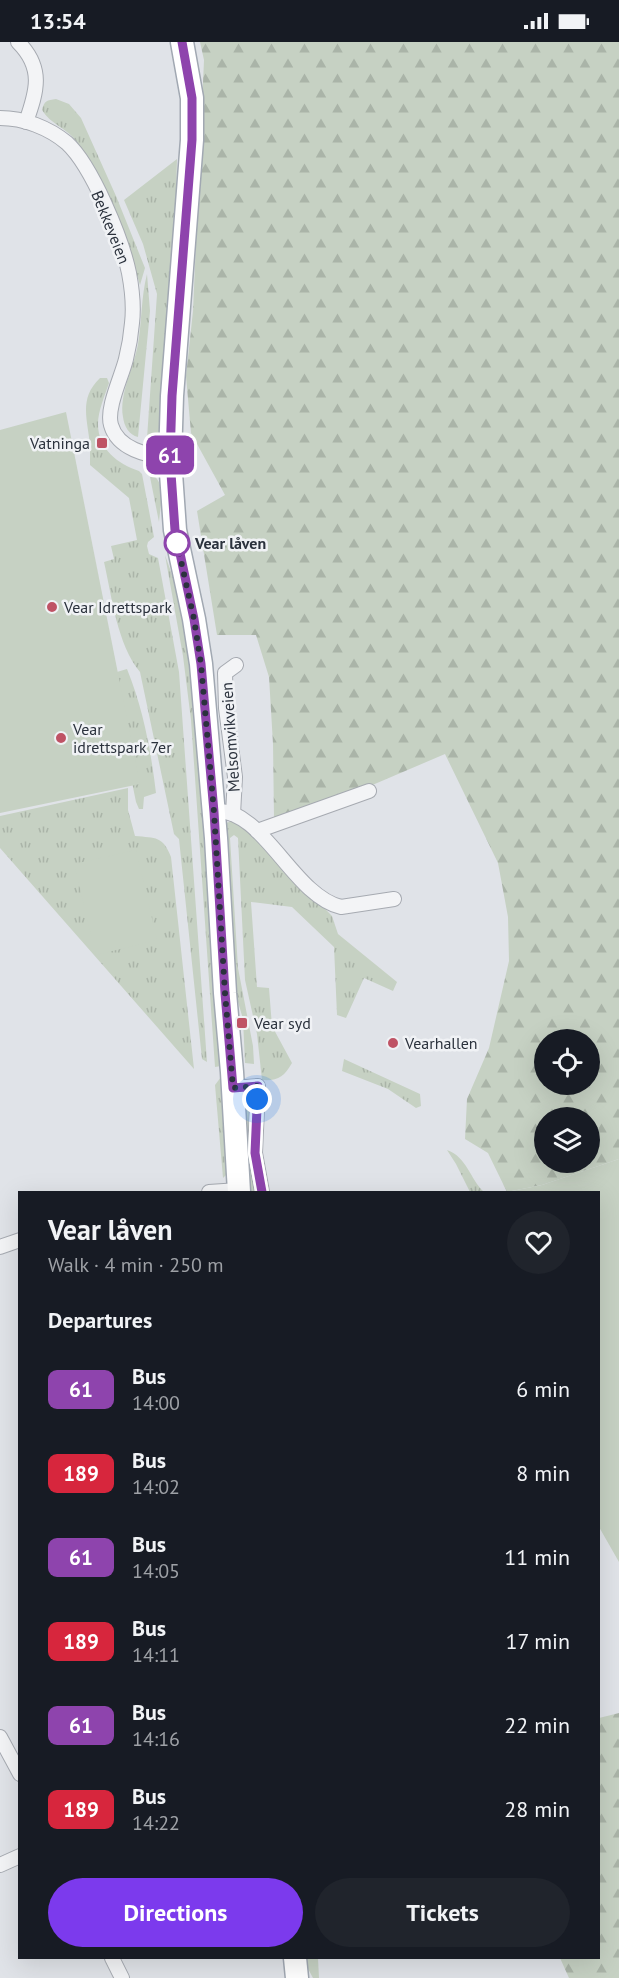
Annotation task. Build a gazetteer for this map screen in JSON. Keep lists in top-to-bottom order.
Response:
{
  "streets": {
    "main road": ["Melsomvikveien"],
    "street": ["Bekkeveien"]
  },
  "crossings": [
    ["Bekkeveien", "Melsomvikveien"]
  ],
  "places": {
    "transit": ["Vatninga", "Vear syd"],
    "other": [
      "Vear låven",
      "Vear Idrettspark",
      "Vear idrettspark 7er",
      "Vearhallen"
    ]
  },
  "lines": ["bus line 61"],
  "page": {
    "status": "13:54",
    "on_map": "61",
    "heading": [
      ["Vear låven", "Walk · 4 min · 250 m"],
      "Departures"
    ],
    "list": [
      {
        "mark": "61",
        "name": "Bus",
        "note": "14:00",
        "value": "6 min"
      },
      {
        "mark": "189",
        "name": "Bus",
        "note": "14:02",
        "value": "8 min"
      },
      {
        "mark": "61",
        "name": "Bus",
        "note": "14:05",
        "value": "11 min"
      },
      {
        "mark": "189",
        "name": "Bus",
        "note": "14:11",
        "value": "17 min"
      },
      {
        "mark": "61",
        "name": "Bus",
        "note": "14:16",
        "value": "22 min"
      },
      {
        "mark": "189",
        "name": "Bus",
        "note": "14:22",
        "value": "28 min"
      }
    ],
    "buttons": ["Directions", "Tickets"]
  }
}
